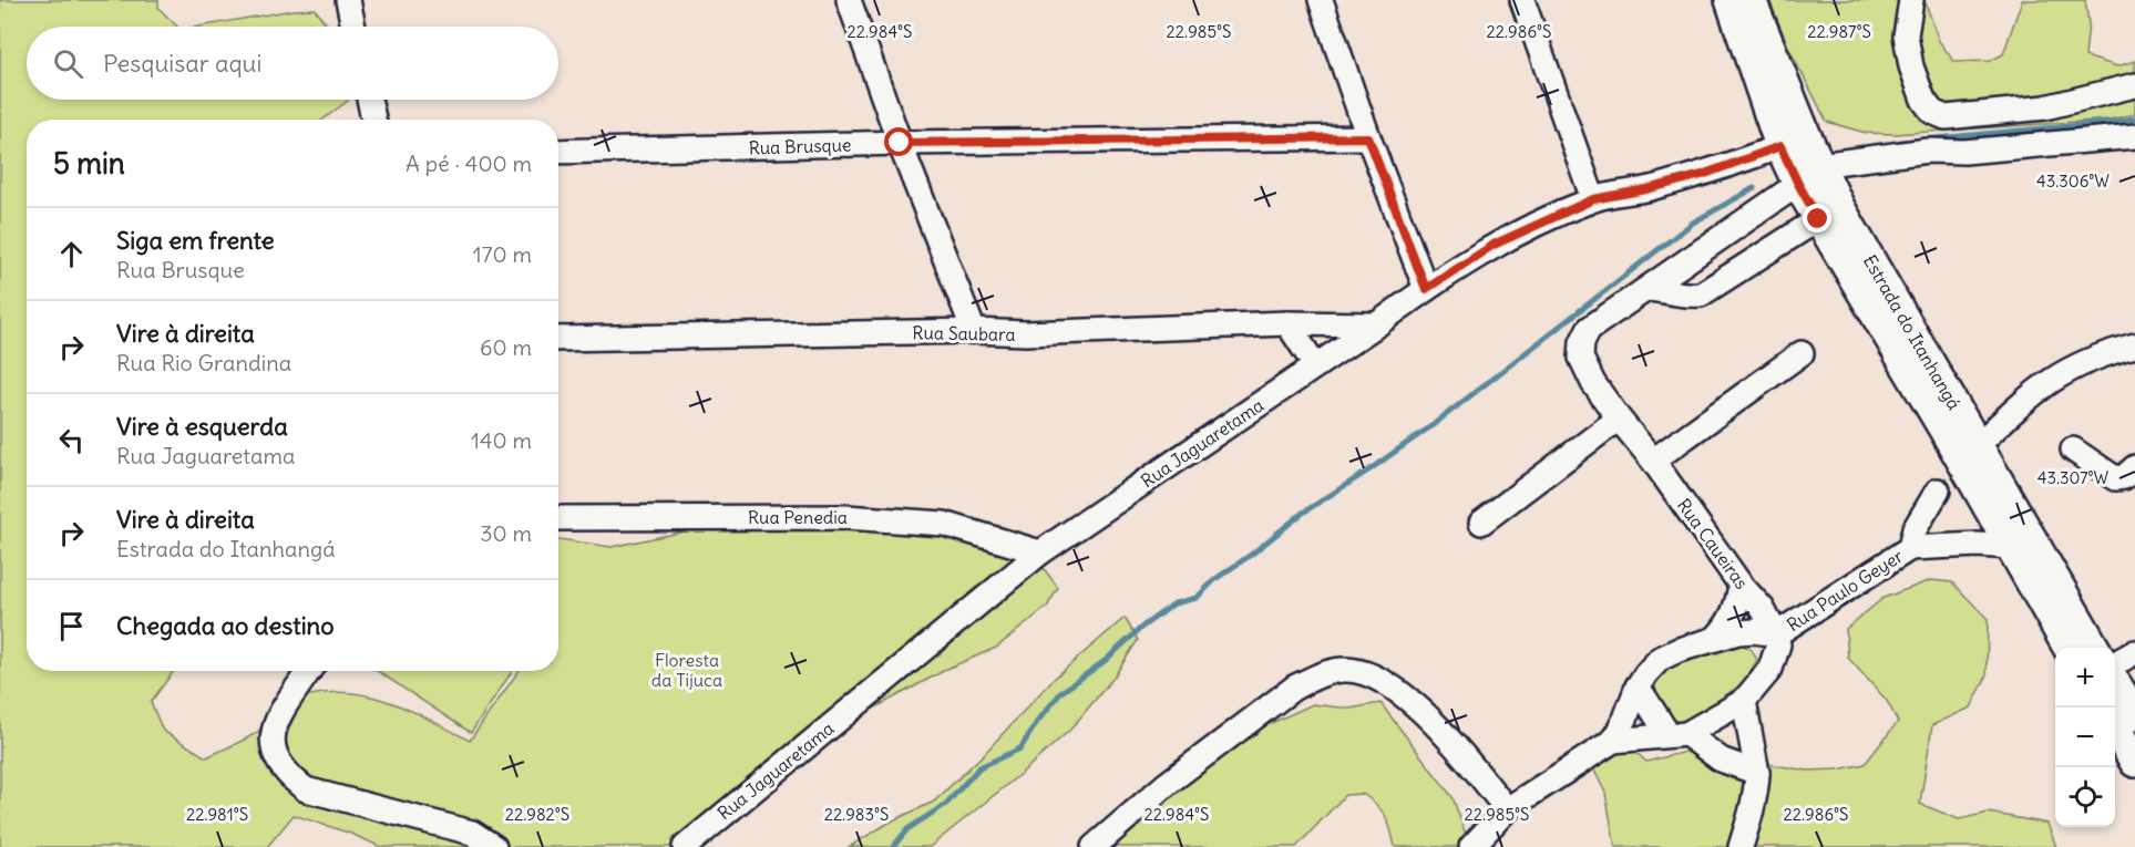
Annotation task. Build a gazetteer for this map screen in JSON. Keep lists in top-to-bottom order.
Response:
{
  "streets": {
    "main road": ["Estrada do Itanhangá"],
    "street": [
      "Rua Brusque",
      "Rua Saubara",
      "Rua Jaguaretama",
      "Rua Penedia",
      "Rua Caueiras",
      "Rua Paulo Geyer"
    ]
  },
  "crossings": [
    ["Estrada do Itanhangá", "Rua Jaguaretama"],
    ["Estrada do Itanhangá", "Rua Caueiras"],
    ["Estrada do Itanhangá", "Rua Paulo Geyer"],
    ["Rua Saubara", "Rua Jaguaretama"],
    ["Rua Jaguaretama", "Rua Penedia"],
    ["Rua Caueiras", "Rua Paulo Geyer"]
  ],
  "parks": ["Floresta da Tijuca"],
  "page": {
    "search": "Pesquisar aqui",
    "heading": ["5 min", "A pé · 400 m"],
    "list": [
      ["Siga em frente", "Rua Brusque", "170 m"],
      ["Vire à direita", "Rua Rio Grandina", "60 m"],
      ["Vire à esquerda", "Rua Jaguaretama", "140 m"],
      ["Vire à direita", "Estrada do Itanhangá", "30 m"],
      "Chegada ao destino"
    ],
    "map_buttons": ["+", "−"]
  },
  "coordinates": [
    "22.984°S",
    "22.985°S",
    "22.986°S",
    "22.987°S",
    "43.306°W",
    "43.307°W",
    "22.981°S",
    "22.982°S",
    "22.983°S"
  ]
}
